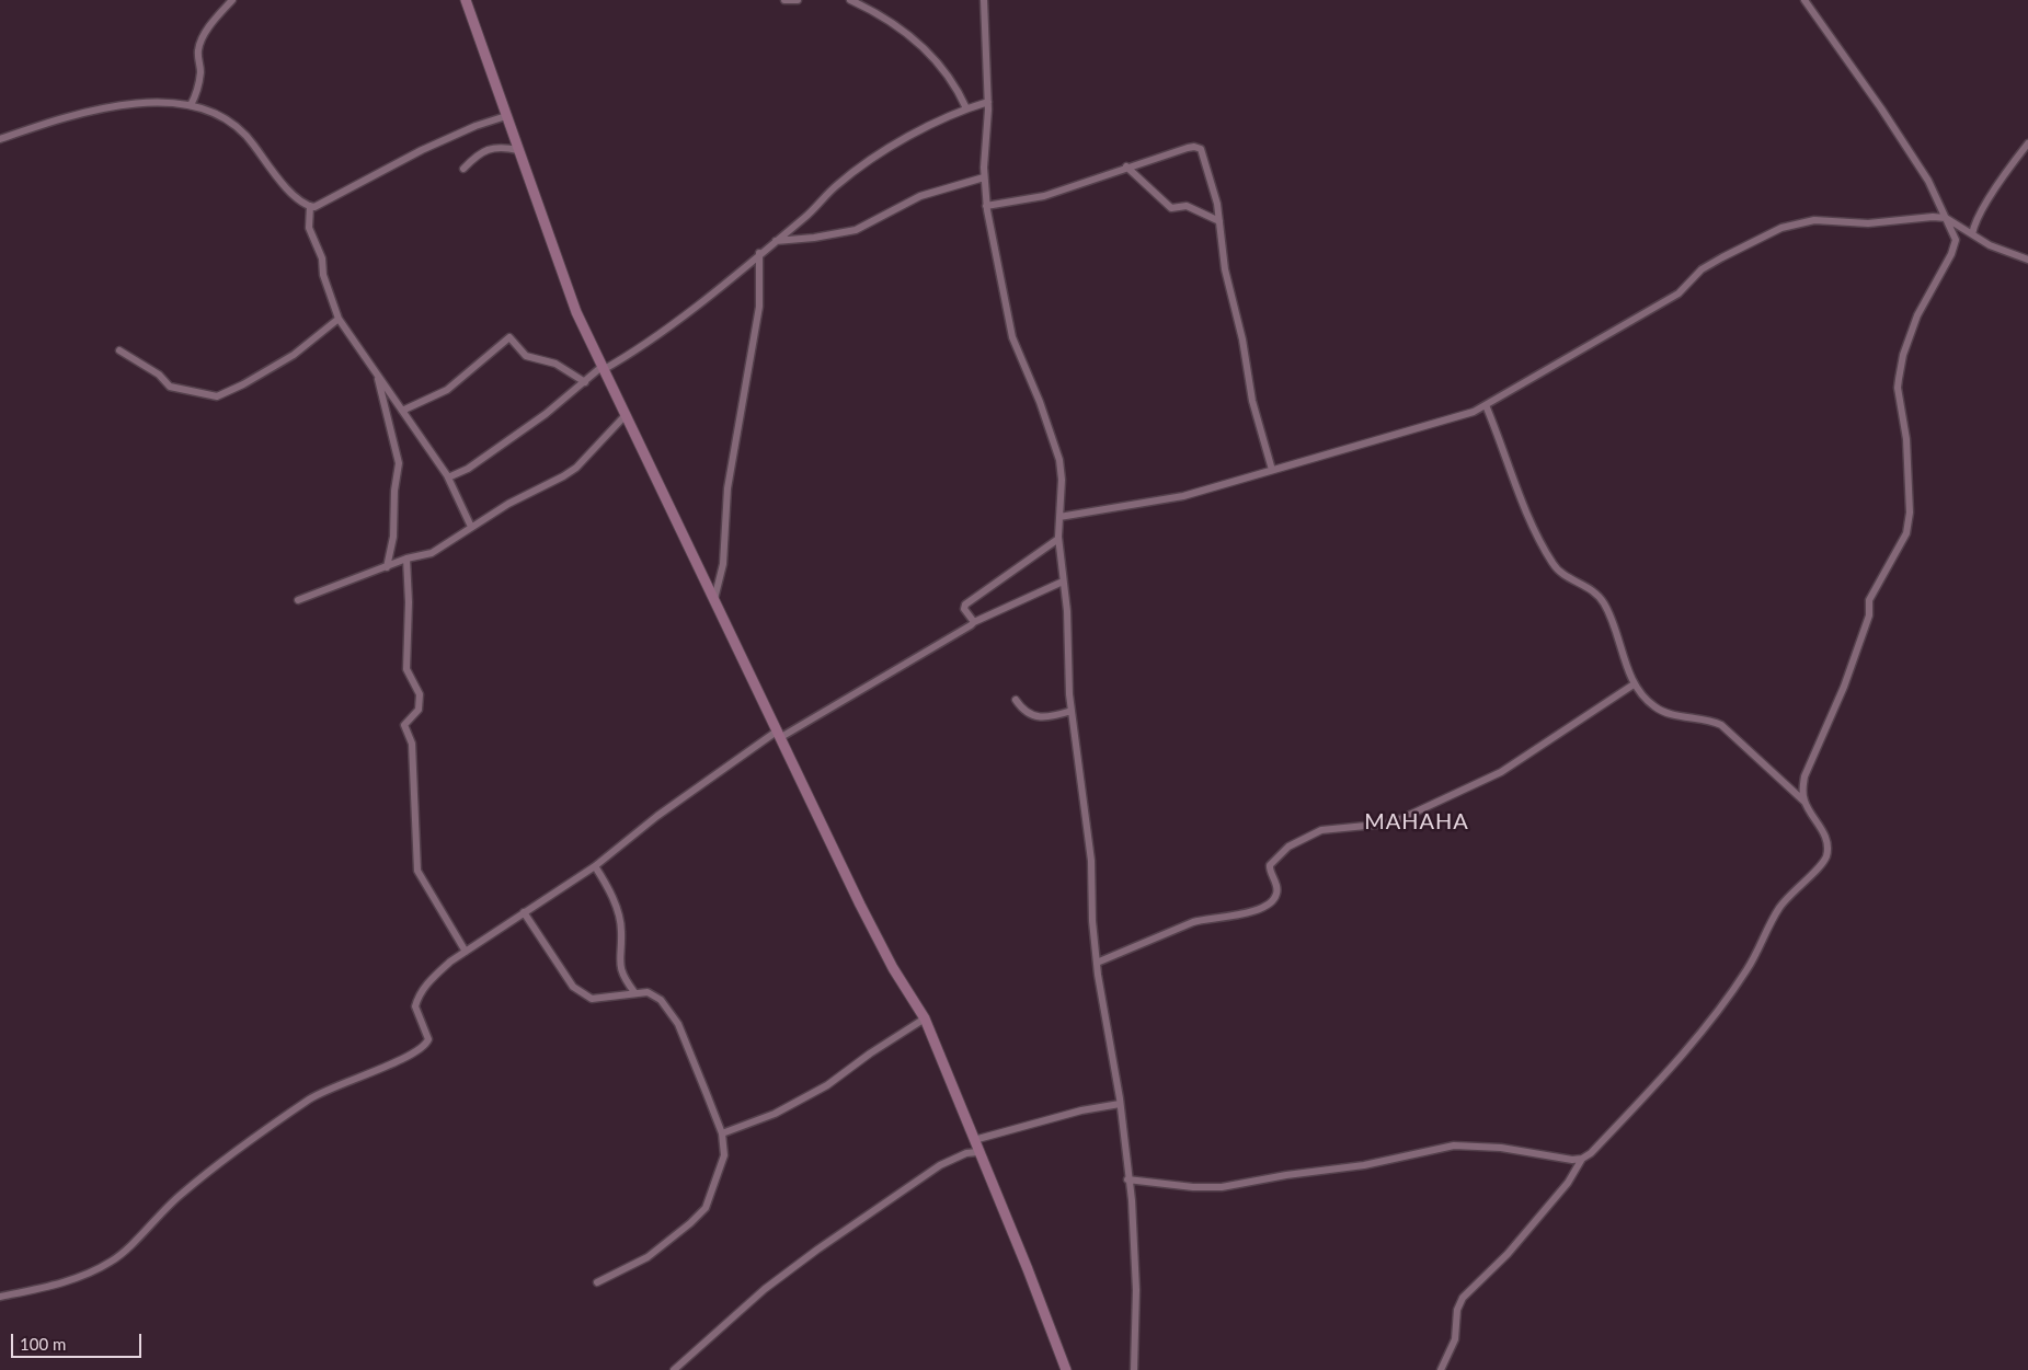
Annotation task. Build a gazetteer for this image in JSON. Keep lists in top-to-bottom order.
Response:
{
  "districts": ["MAHAHA"],
  "scale_bar": "100 m"
}
